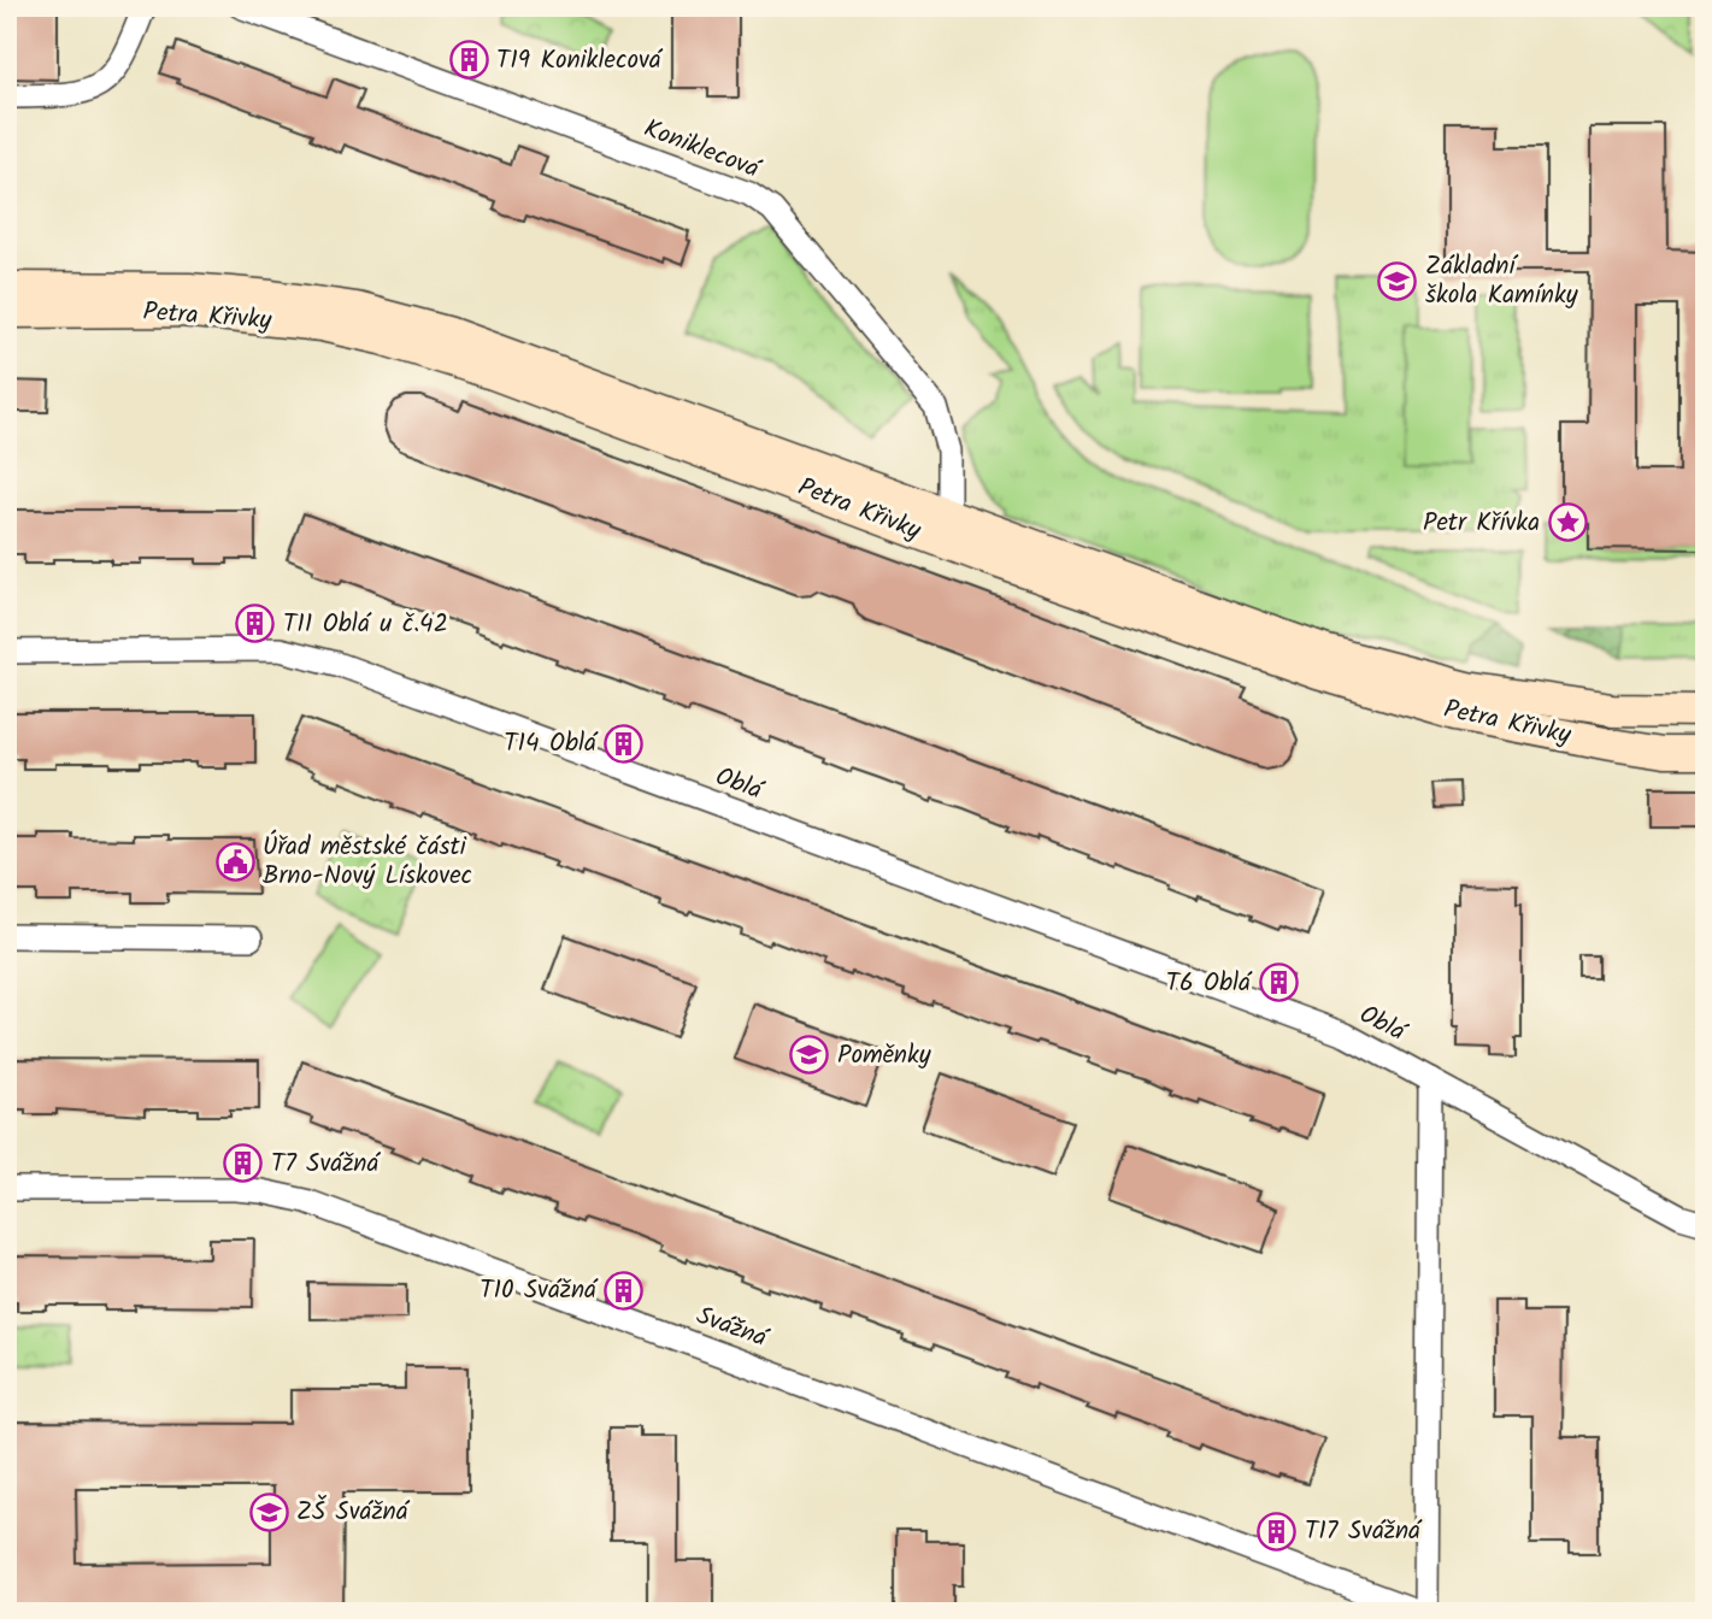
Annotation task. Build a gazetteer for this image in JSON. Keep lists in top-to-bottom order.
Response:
{
  "streets": {
    "street": [
      "Koniklecová",
      "Petra Křivky",
      "Oblá",
      "Svážná"
    ]
  },
  "crossings": [
    ["Koniklecová", "Petra Křivky"]
  ],
  "places": {
    "building": [
      "T19 Koniklecová",
      "T11 Oblá u č.42",
      "T14 Oblá",
      "T6 Oblá",
      "T7 Svážná",
      "T10 Svážná",
      "T17 Svážná"
    ],
    "school or university": ["Základní škola Kamínky", "Poměnky", "ZŠ Svážná"],
    "place": ["Petr Křívka"],
    "public building": ["Úřad městské části Brno-Nový Lískovec"]
  }
}
